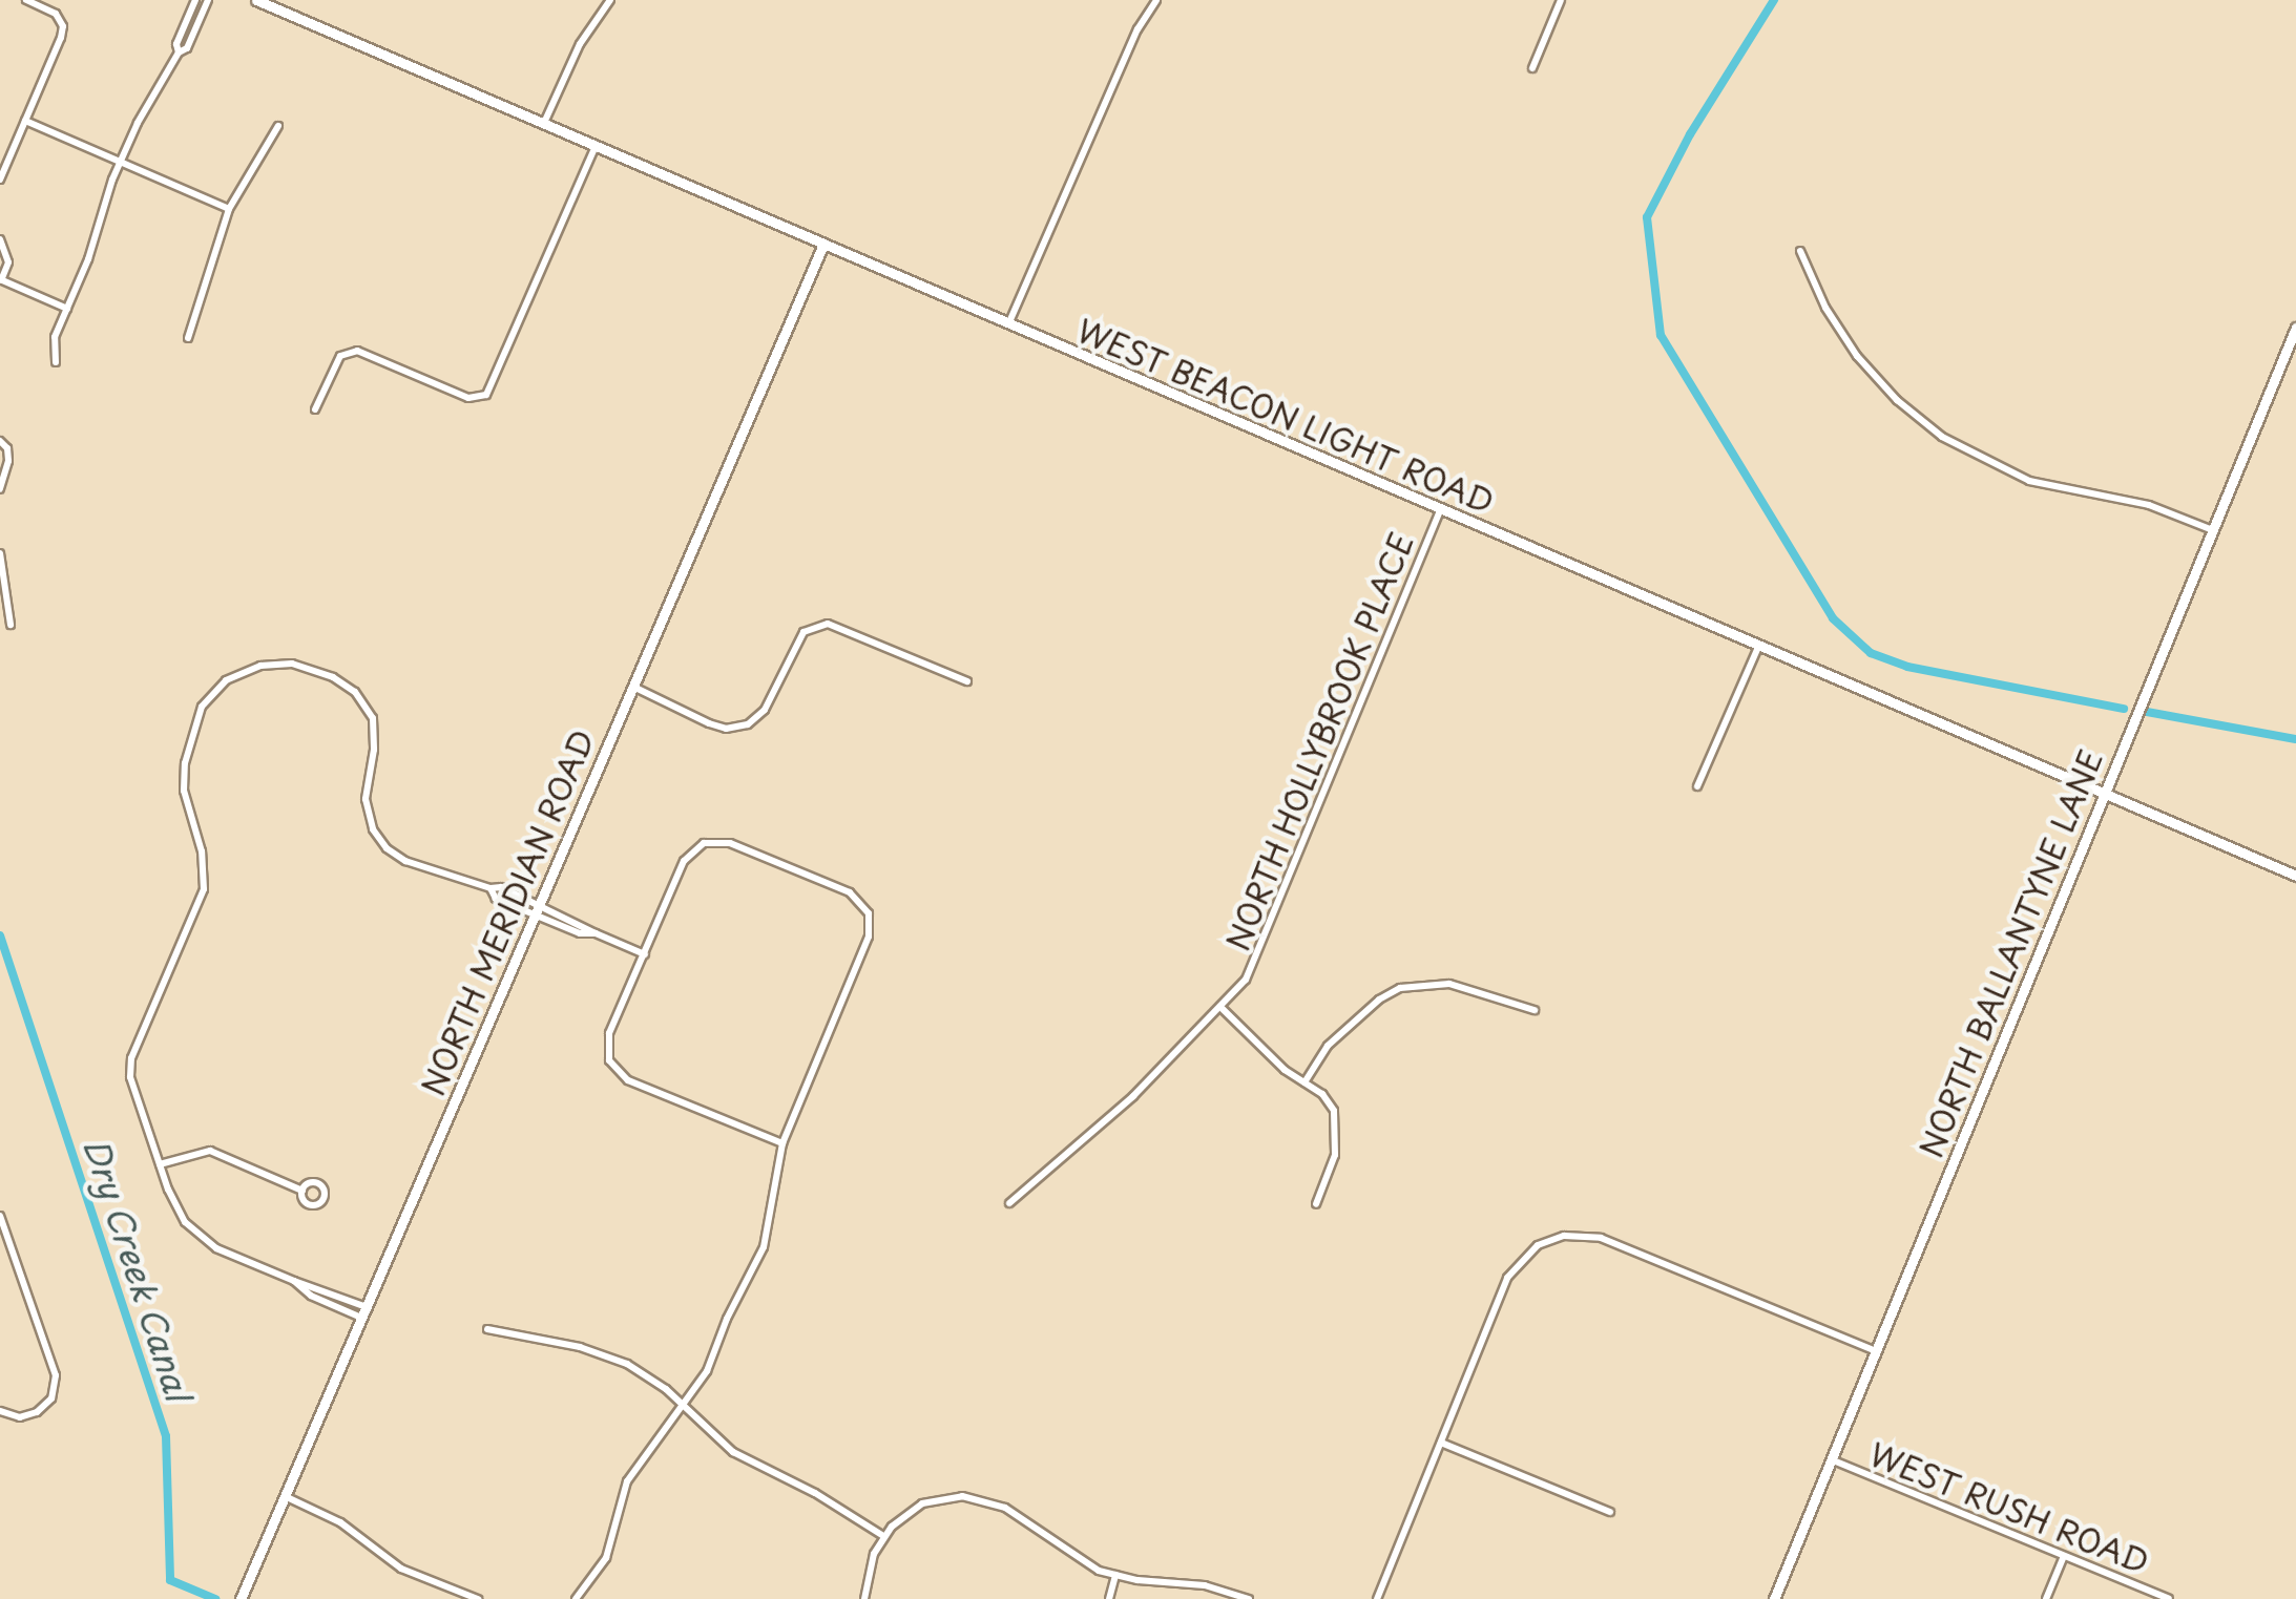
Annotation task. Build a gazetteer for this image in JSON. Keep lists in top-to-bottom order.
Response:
{
  "streets": {
    "street": [
      "WEST BEACON LIGHT ROAD",
      "NORTH HOLLYBROOK PLACE",
      "NORTH MERIDIAN ROAD",
      "NORTH BALLANTYNE LANE",
      "WEST RUSH ROAD"
    ]
  },
  "crossings": [
    ["WEST BEACON LIGHT ROAD", "NORTH HOLLYBROOK PLACE"],
    ["WEST BEACON LIGHT ROAD", "NORTH MERIDIAN ROAD"],
    ["WEST BEACON LIGHT ROAD", "NORTH BALLANTYNE LANE"],
    ["NORTH BALLANTYNE LANE", "WEST RUSH ROAD"]
  ],
  "water": ["Dry Creek Canal"]
}
